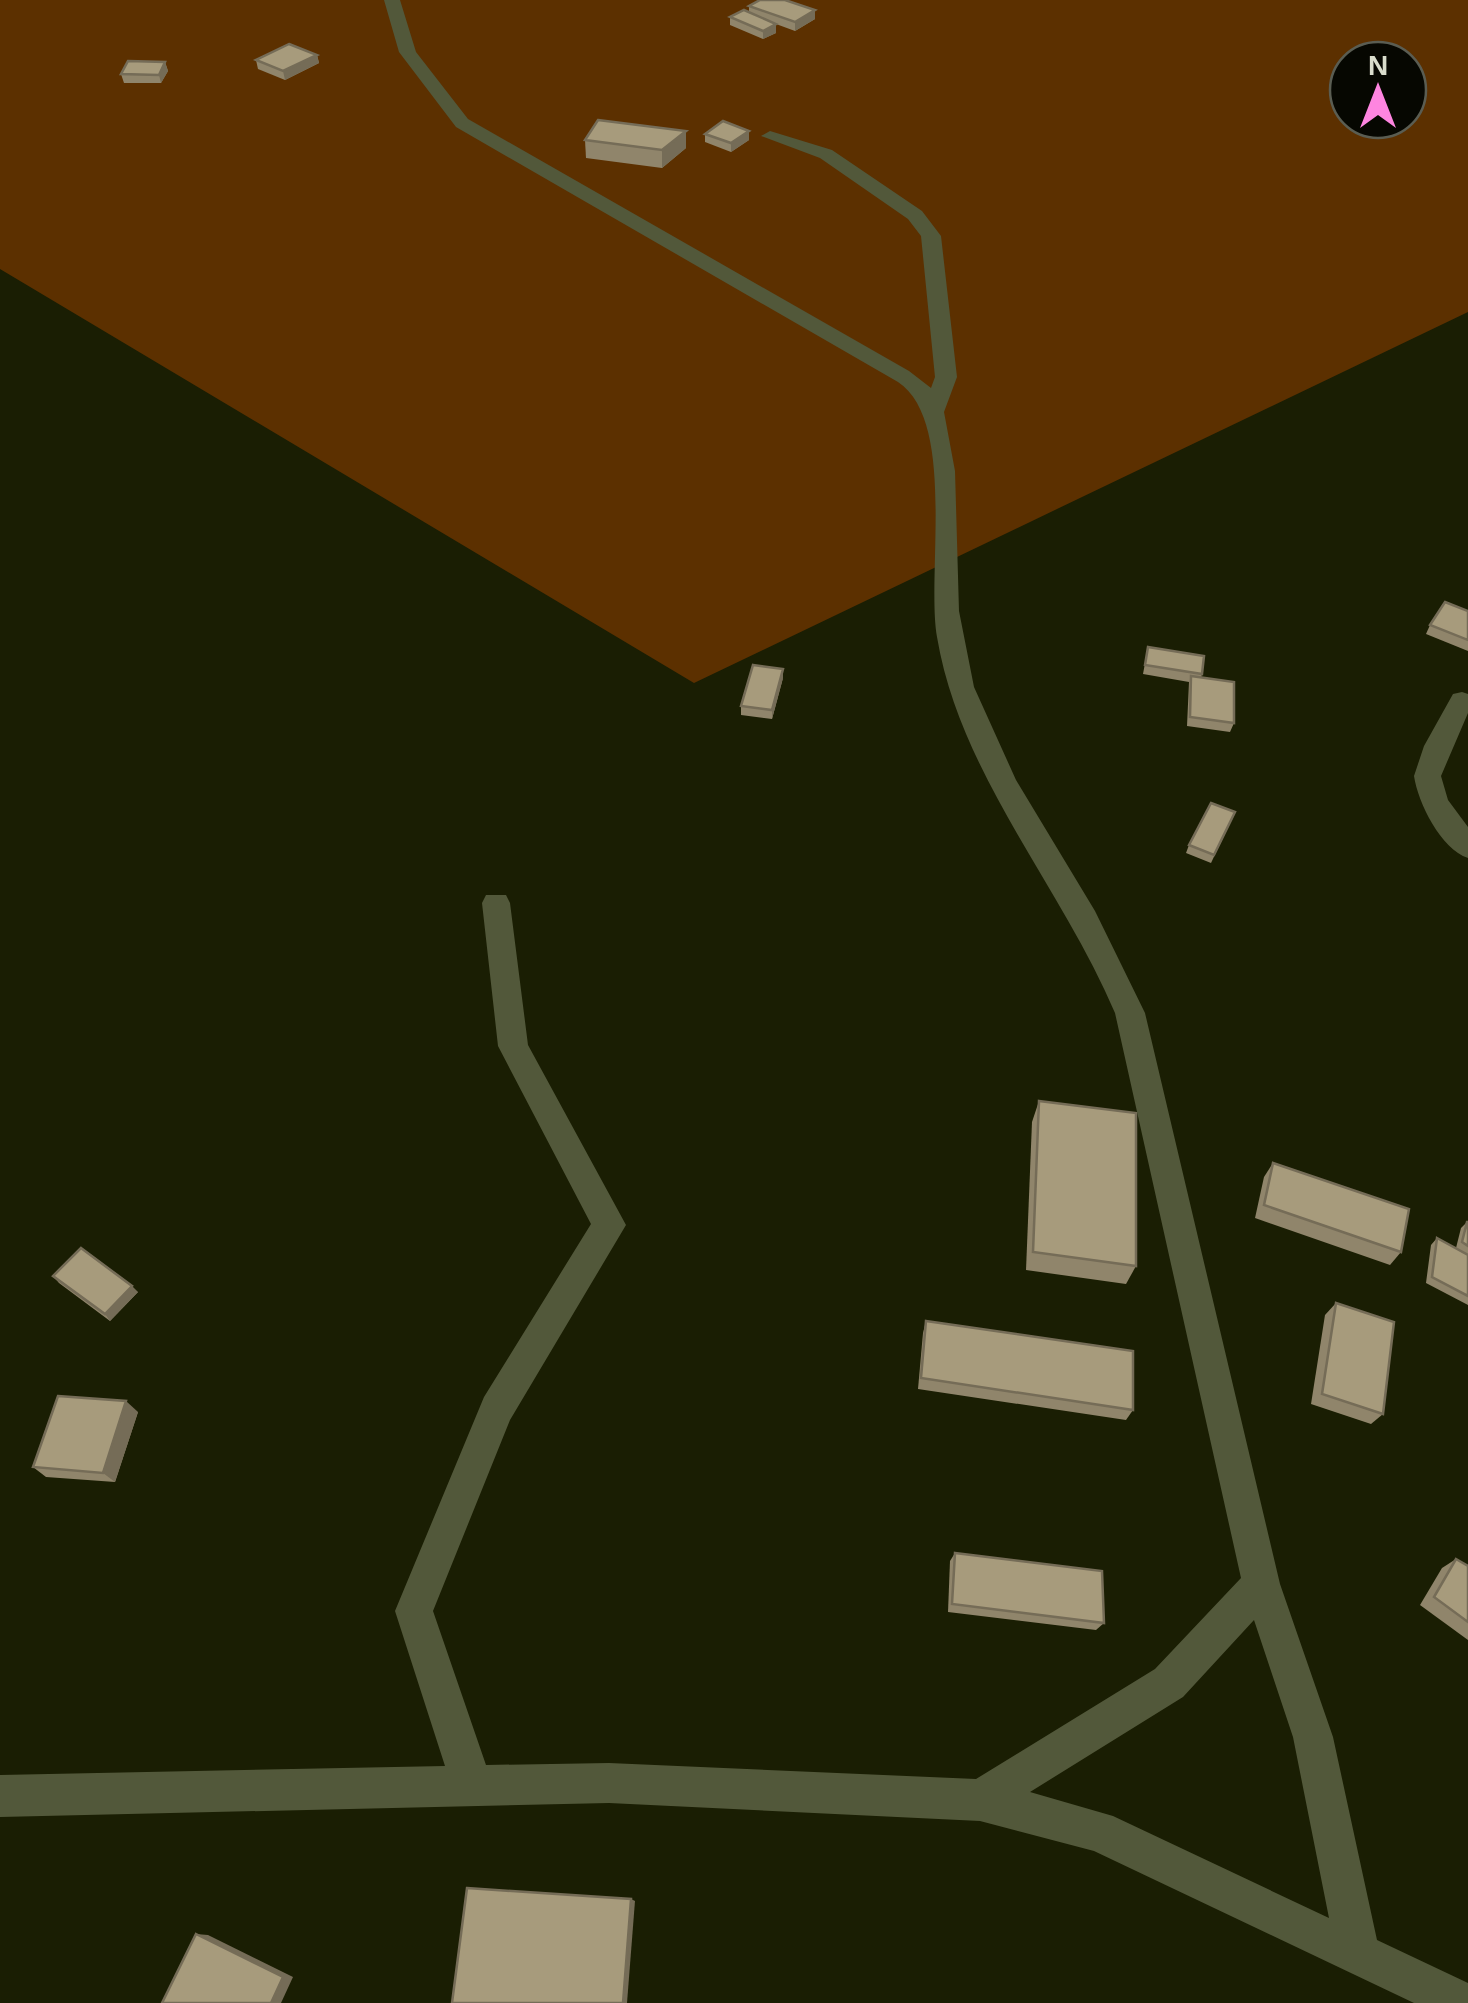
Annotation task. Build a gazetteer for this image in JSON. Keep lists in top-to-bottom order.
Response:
{
  "north": "top"
}
